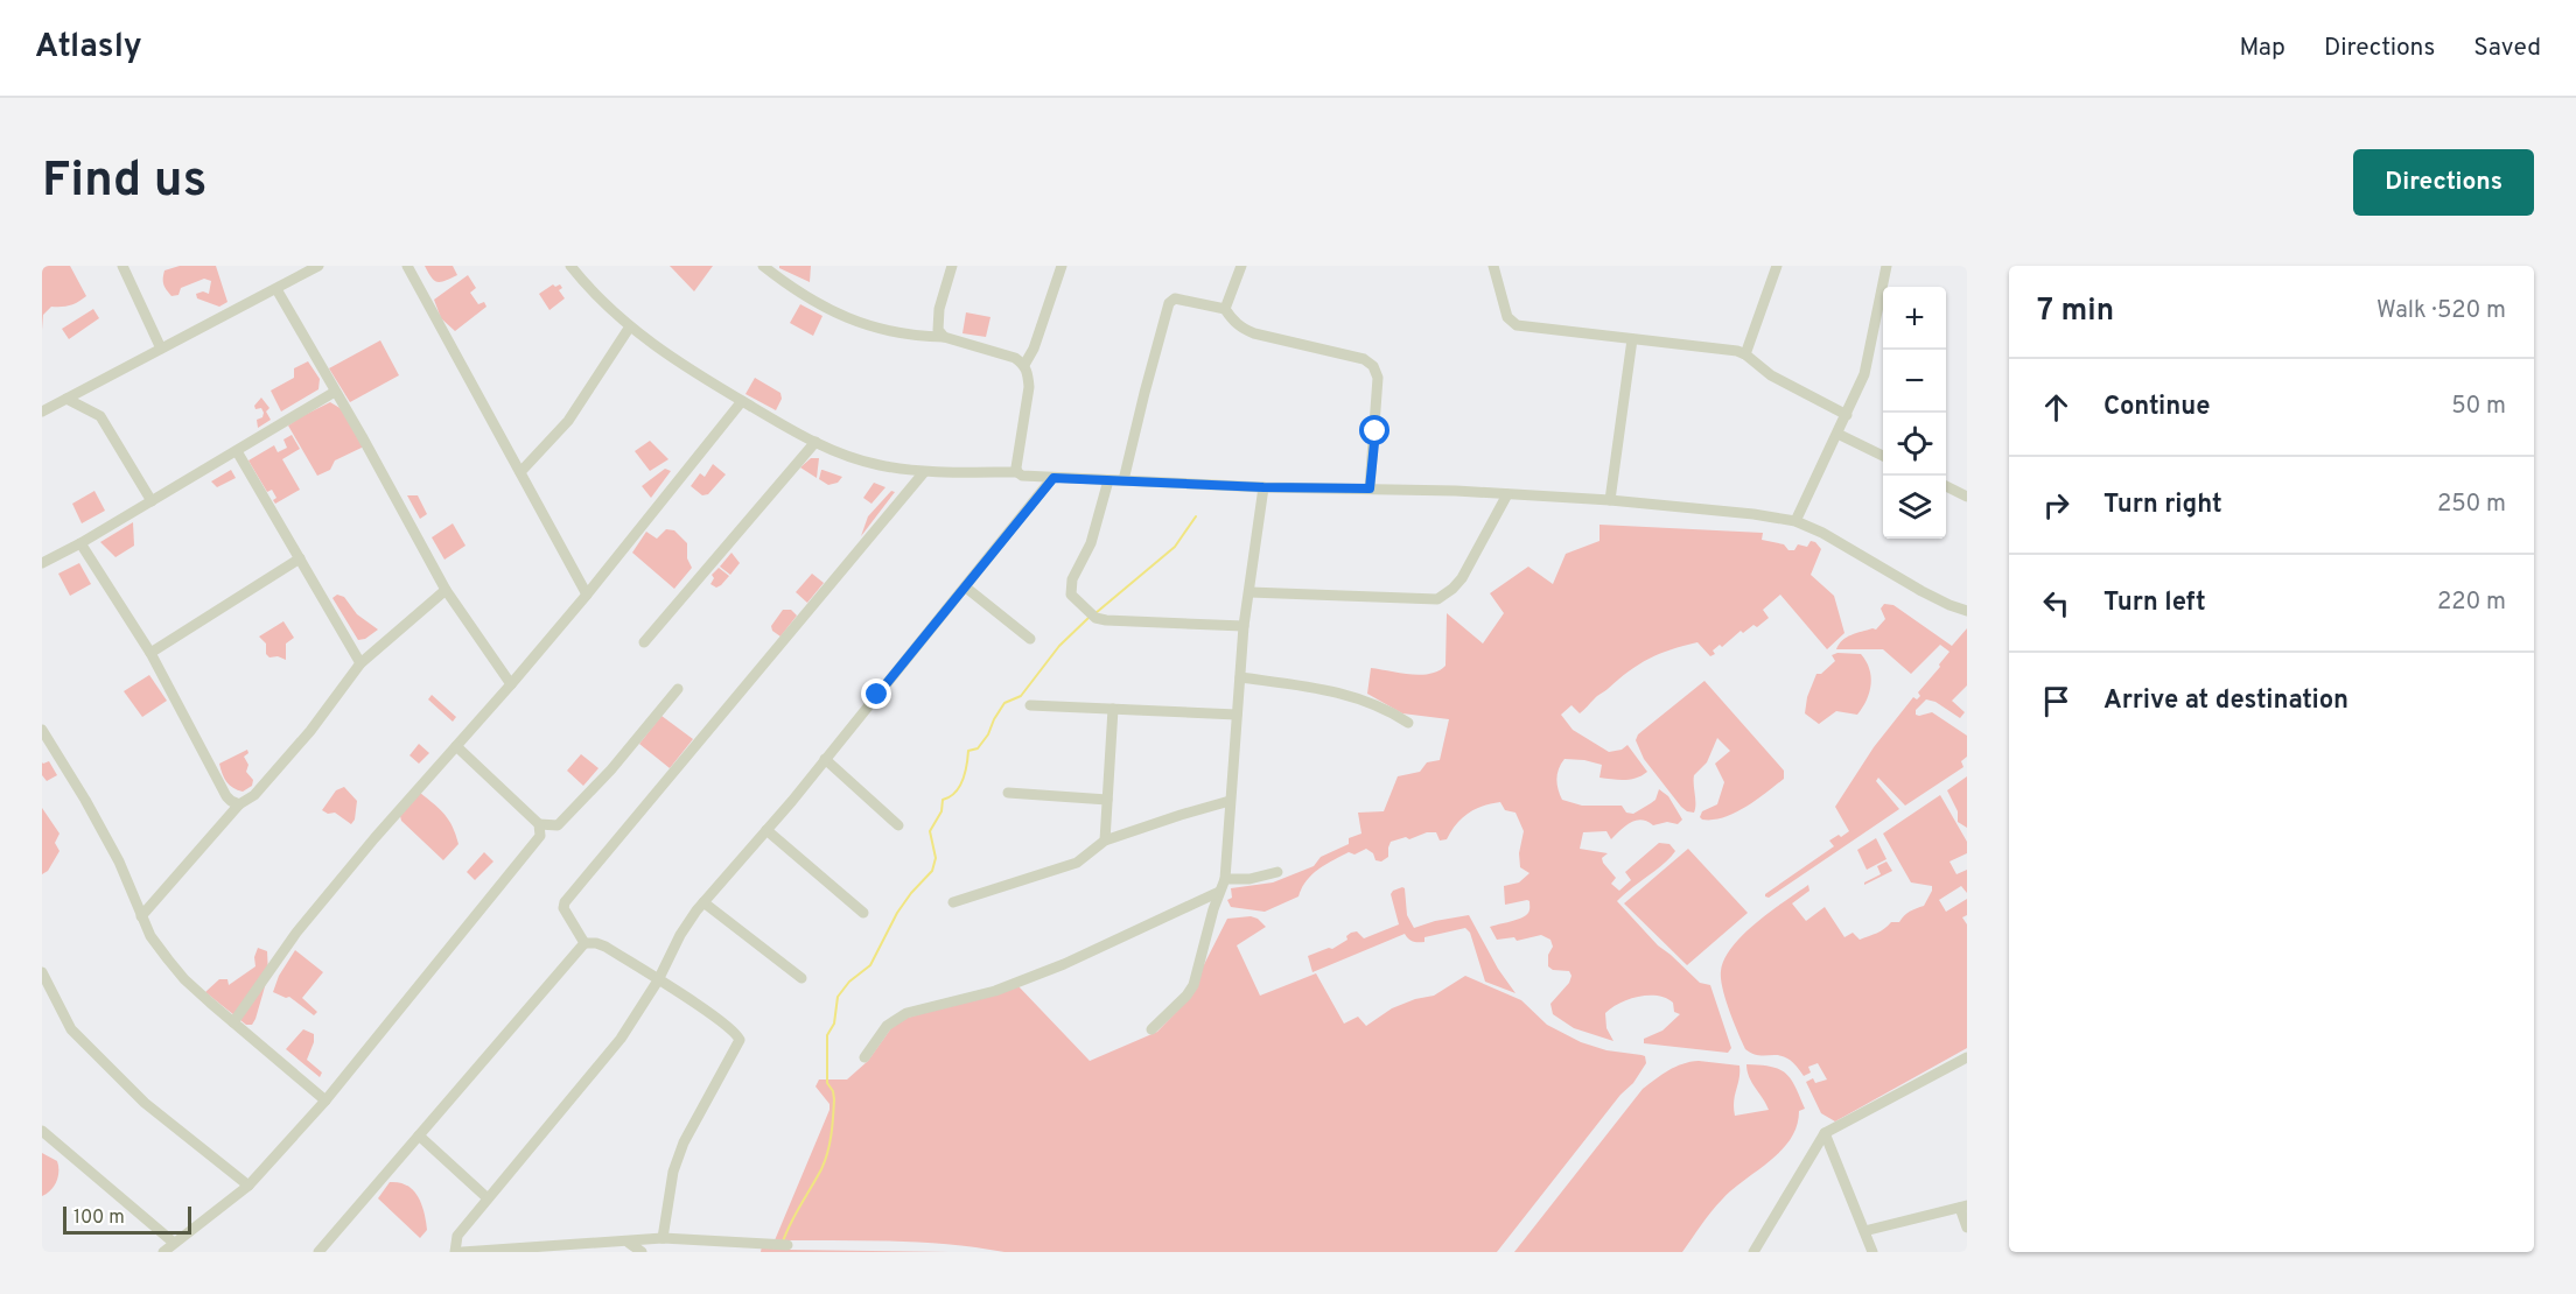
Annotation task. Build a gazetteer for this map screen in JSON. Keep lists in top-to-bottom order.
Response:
{
  "scale_bar": "100 m",
  "page": {
    "header": "Atlasly",
    "nav": ["Map", "Directions", "Saved"],
    "buttons": "Directions",
    "title": "Find us",
    "heading": ["7 min", "Walk · 520 m"],
    "map_buttons": ["+", "−"],
    "list": [
      ["Continue", "50 m"],
      ["Turn right", "250 m"],
      ["Turn left", "220 m"],
      "Arrive at destination"
    ],
    "scale": "100 m"
  }
}
